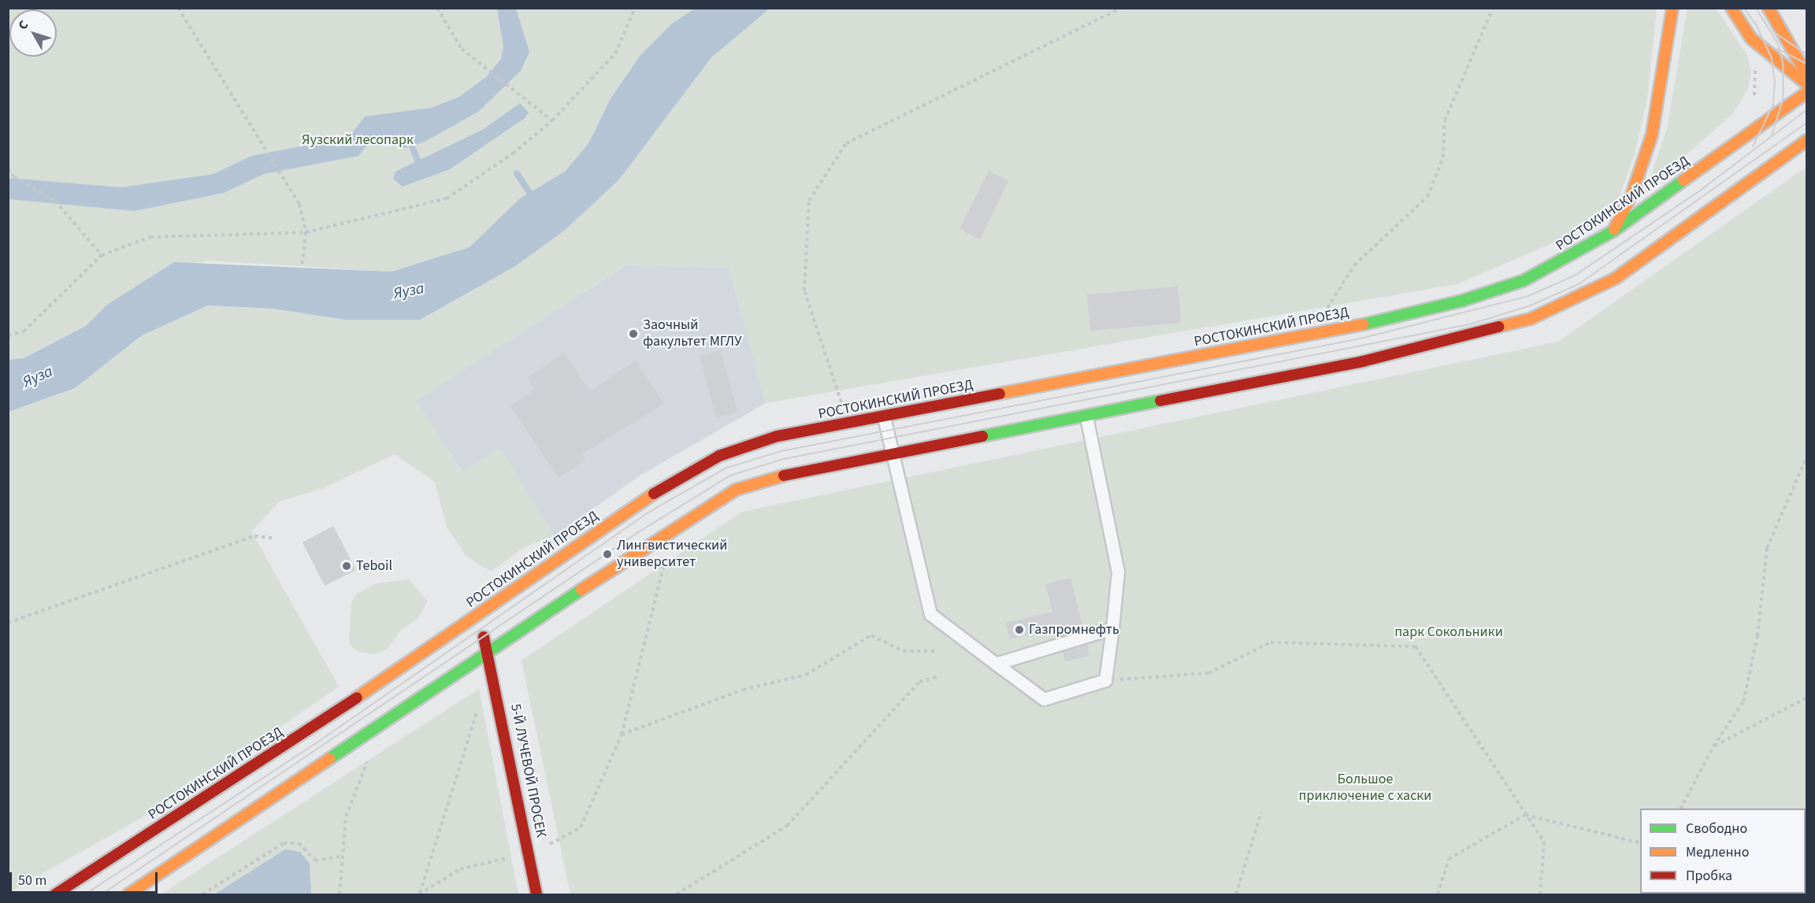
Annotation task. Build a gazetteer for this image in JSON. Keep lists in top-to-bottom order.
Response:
{
  "streets": {
    "main road": ["РОСТОКИНСКИЙ ПРОЕЗД", "5-Й ЛУЧЕВОЙ ПРОСЕК"]
  },
  "crossings": [
    ["РОСТОКИНСКИЙ ПРОЕЗД", "5-Й ЛУЧЕВОЙ ПРОСЕК"]
  ],
  "water": ["Яуза"],
  "parks": ["Яузский лесопарк", "парк Сокольники", "Большое приключение с хаски"],
  "places": [
    "Заочный факультет МГЛУ",
    "Лингвистический университет",
    "Teboil",
    "Газпромнефть"
  ],
  "legend": ["Свободно", "Медленно", "Пробка"],
  "scale_bar": "50 m",
  "north": "top left"
}
